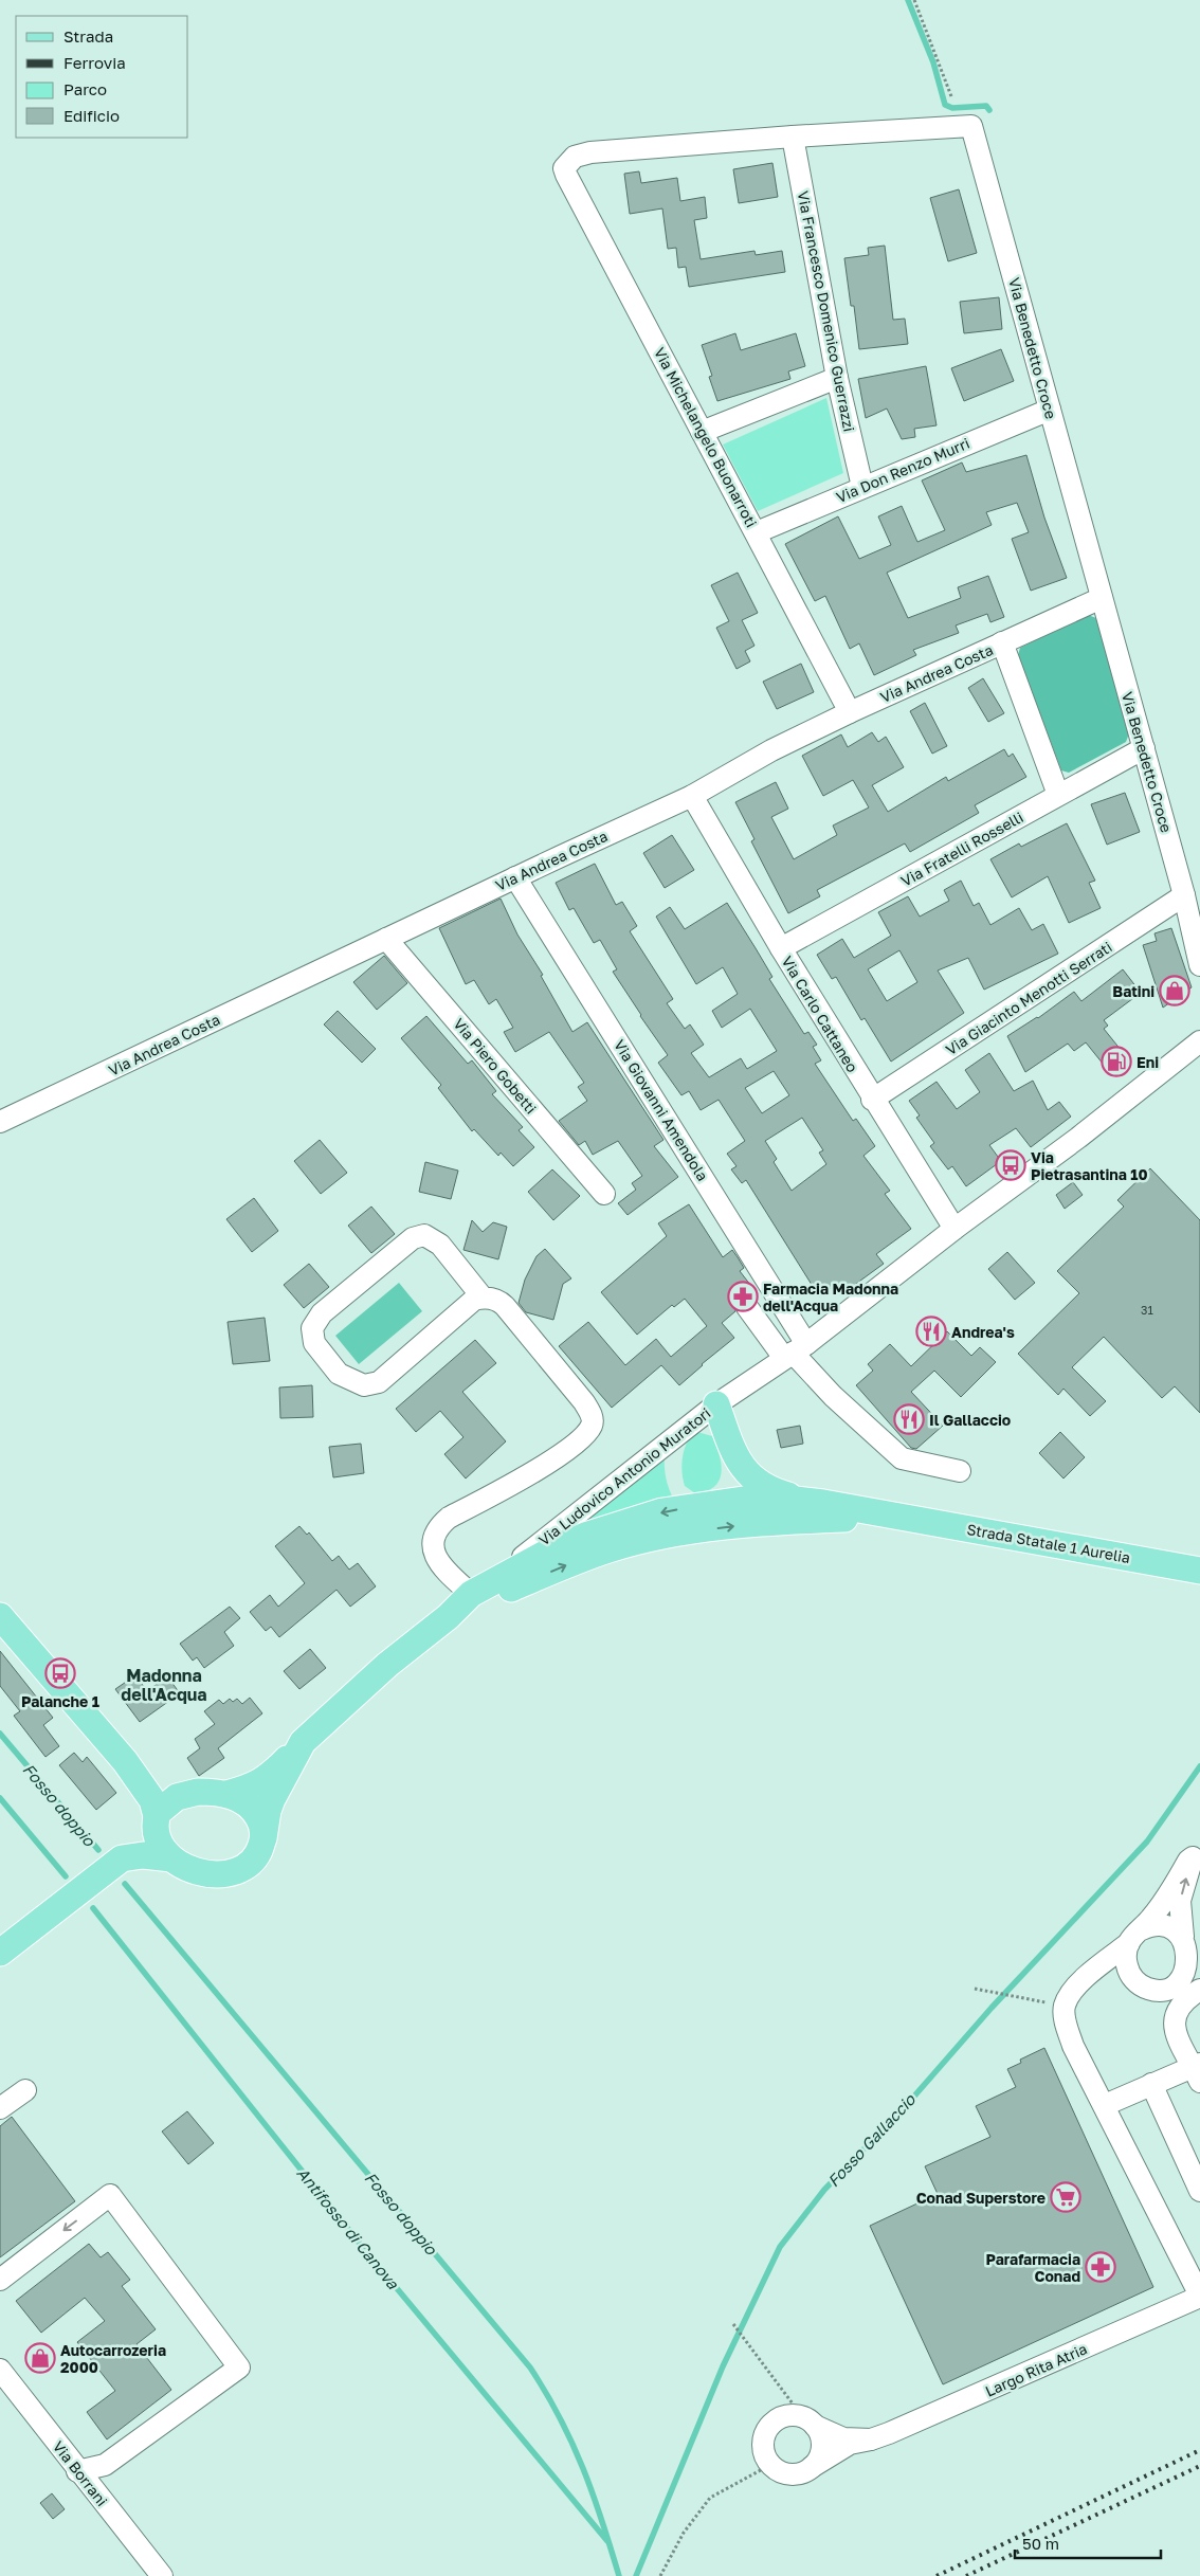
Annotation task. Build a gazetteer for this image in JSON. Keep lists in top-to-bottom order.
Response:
{
  "streets": {
    "main road": ["Strada Statale 1 Aurelia"],
    "street": [
      "Via Francesco Domenico Guerrazzi",
      "Via Benedetto Croce",
      "Via Michelangelo Buonarroti",
      "Via Don Renzo Murri",
      "Via Andrea Costa",
      "Via Fratelli Rosselli",
      "Via Giacinto Menotti Serrati",
      "Via Carlo Cattaneo",
      "Via Piero Gobetti",
      "Via Giovanni Amendola",
      "Via Ludovico Antonio Muratori",
      "Largo Rita Atria",
      "Via Borrani"
    ]
  },
  "crossings": [
    ["Via Francesco Domenico Guerrazzi", "Via Benedetto Croce"],
    ["Via Francesco Domenico Guerrazzi", "Via Don Renzo Murri"],
    ["Via Benedetto Croce", "Via Michelangelo Buonarroti"],
    ["Via Benedetto Croce", "Via Don Renzo Murri"],
    ["Via Benedetto Croce", "Via Andrea Costa"],
    ["Via Benedetto Croce", "Via Fratelli Rosselli"],
    ["Via Benedetto Croce", "Via Giacinto Menotti Serrati"],
    ["Via Michelangelo Buonarroti", "Via Don Renzo Murri"],
    ["Via Michelangelo Buonarroti", "Via Andrea Costa"],
    ["Via Andrea Costa", "Via Carlo Cattaneo"],
    ["Via Andrea Costa", "Via Piero Gobetti"],
    ["Via Andrea Costa", "Via Giovanni Amendola"],
    ["Via Fratelli Rosselli", "Via Carlo Cattaneo"],
    ["Via Giacinto Menotti Serrati", "Via Carlo Cattaneo"],
    ["Via Carlo Cattaneo", "Via Ludovico Antonio Muratori"],
    ["Via Giovanni Amendola", "Via Ludovico Antonio Muratori"],
    ["Via Ludovico Antonio Muratori", "Strada Statale 1 Aurelia"]
  ],
  "districts": ["Madonna dell'Acqua"],
  "water": ["Fosso doppio", "Fosso Gallaccio", "Antifosso di Canova"],
  "places": {
    "shop": ["Batini", "Autocarrozeria 2000"],
    "fuel station": ["Eni"],
    "bus stop": ["Via Pietrasantina 10", "Palanche 1"],
    "pharmacy": ["Farmacia Madonna dell'Acqua", "Parafarmacia Conad"],
    "restaurant": ["Andrea's", "Il Gallaccio"],
    "supermarket": ["Conad Superstore"]
  },
  "house_numbers": ["31"],
  "legend": [
    "Strada",
    "Ferrovia",
    "Parco",
    "Edificio"
  ],
  "scale_bar": "50 m"
}
